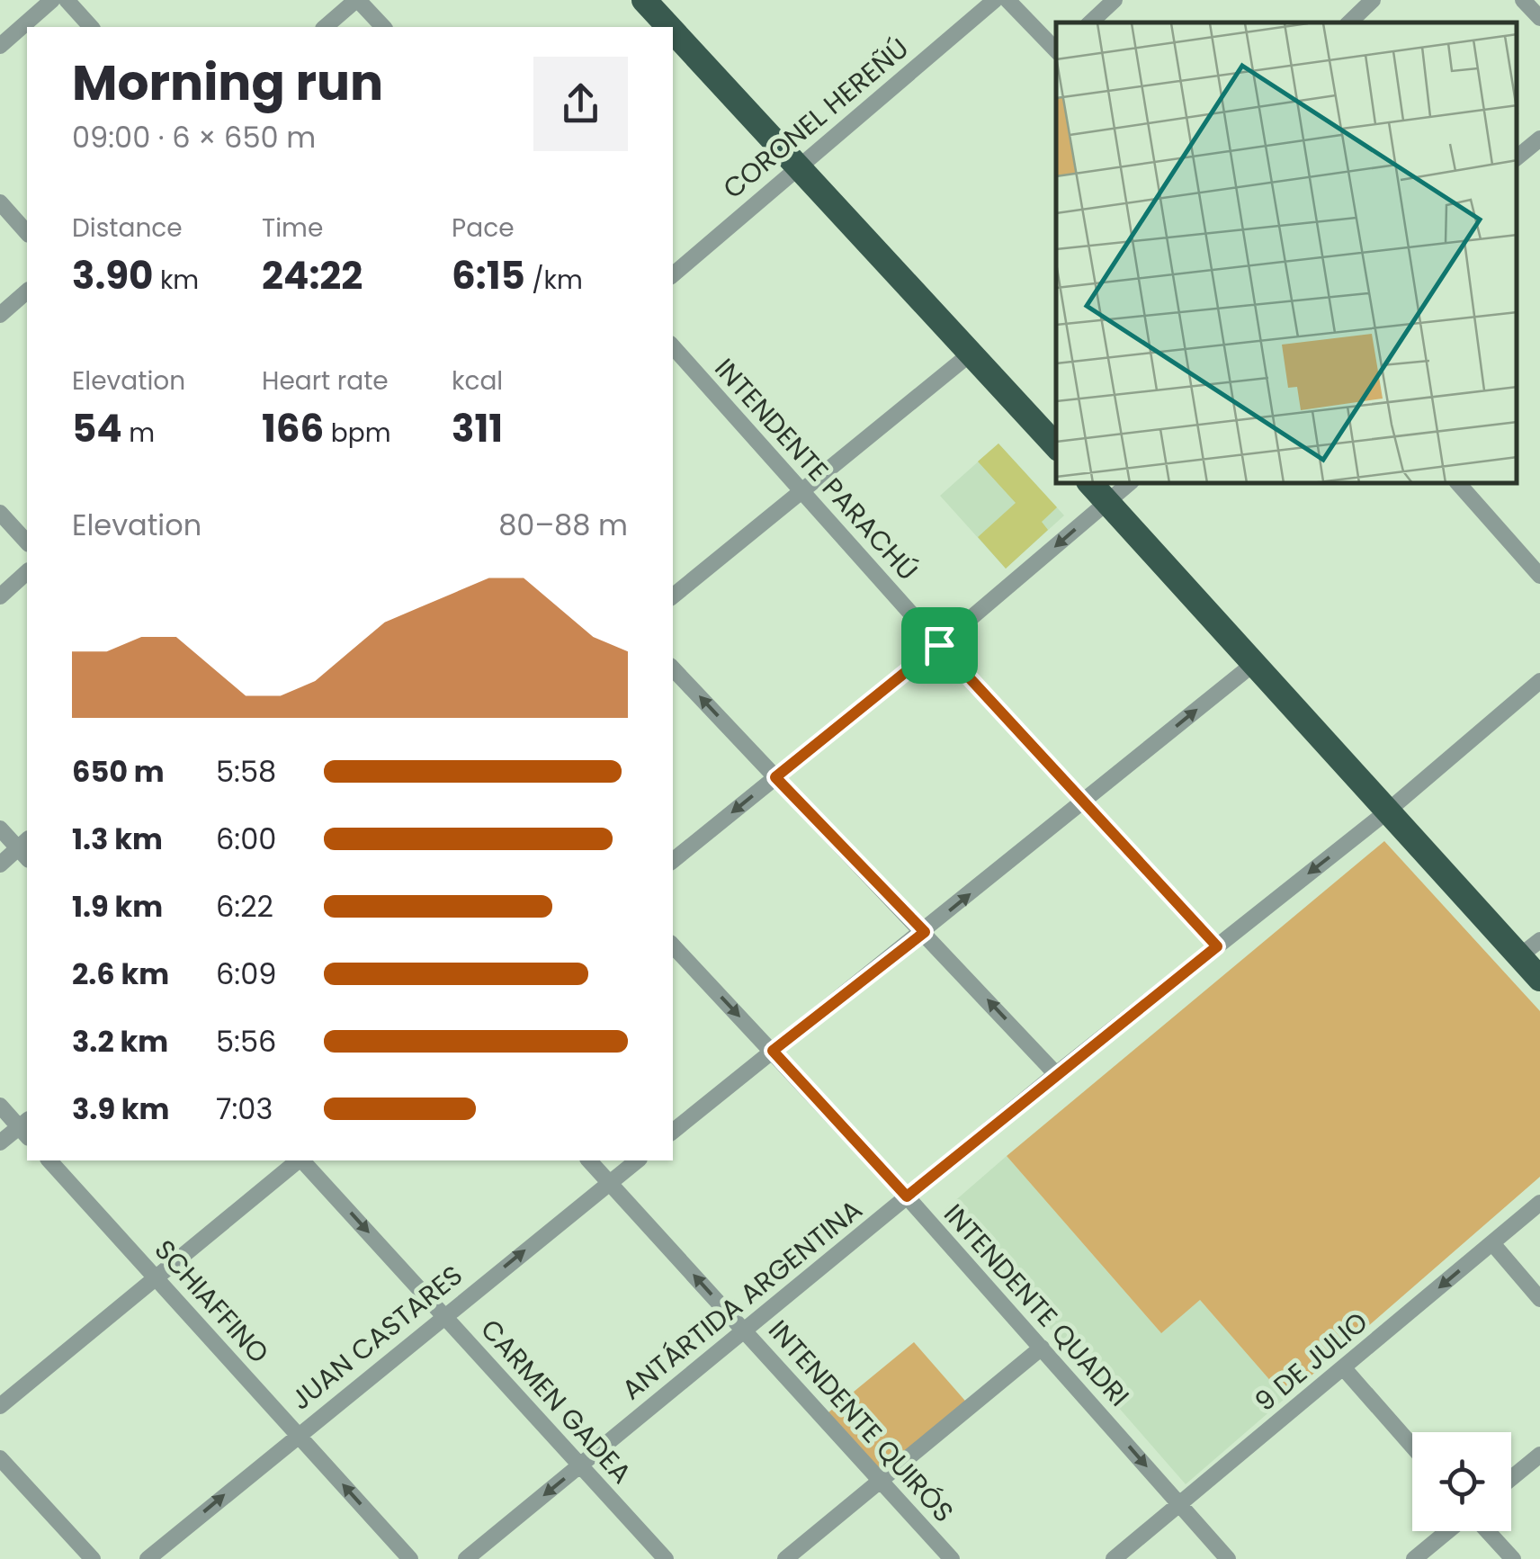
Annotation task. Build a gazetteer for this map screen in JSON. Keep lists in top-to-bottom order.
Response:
{
  "streets": {
    "street": [
      "CORONEL HEREÑÚ",
      "INTENDENTE PARACHÚ",
      "ANTÁRTIDA ARGENTINA",
      "SCHIAFFINO",
      "INTENDENTE QUADRI",
      "JUAN CASTARES",
      "9 DE JULIO",
      "CARMEN GADEA",
      "INTENDENTE QUIRÓS"
    ]
  },
  "crossings": [
    ["INTENDENTE PARACHÚ", "ANTÁRTIDA ARGENTINA"],
    ["ANTÁRTIDA ARGENTINA", "INTENDENTE QUADRI"],
    ["ANTÁRTIDA ARGENTINA", "CARMEN GADEA"],
    ["ANTÁRTIDA ARGENTINA", "INTENDENTE QUIRÓS"],
    ["SCHIAFFINO", "JUAN CASTARES"],
    ["INTENDENTE QUADRI", "9 DE JULIO"],
    ["JUAN CASTARES", "CARMEN GADEA"],
    ["JUAN CASTARES", "INTENDENTE QUIRÓS"]
  ],
  "one_way": [
    "INTENDENTE QUADRI",
    "JUAN CASTARES",
    "CARMEN GADEA",
    "INTENDENTE QUIRÓS"
  ],
  "page": {
    "heading": ["Morning run", "09:00 · 6 × 650 m"],
    "stats": [
      ["Distance", "3.90 km"],
      ["Time", "24:22"],
      ["Pace", "6:15 /km"],
      ["Elevation", "54 m"],
      ["Heart rate", "166 bpm"],
      ["kcal", "311"]
    ],
    "chart": ["Elevation", "80–88 m"],
    "list": [
      {
        "name": "650 m",
        "note": "5:58"
      },
      {
        "name": "1.3 km",
        "note": "6:00"
      },
      {
        "name": "1.9 km",
        "note": "6:22"
      },
      {
        "name": "2.6 km",
        "note": "6:09"
      },
      {
        "name": "3.2 km",
        "note": "5:56"
      },
      {
        "name": "3.9 km",
        "note": "7:03"
      }
    ]
  }
}
